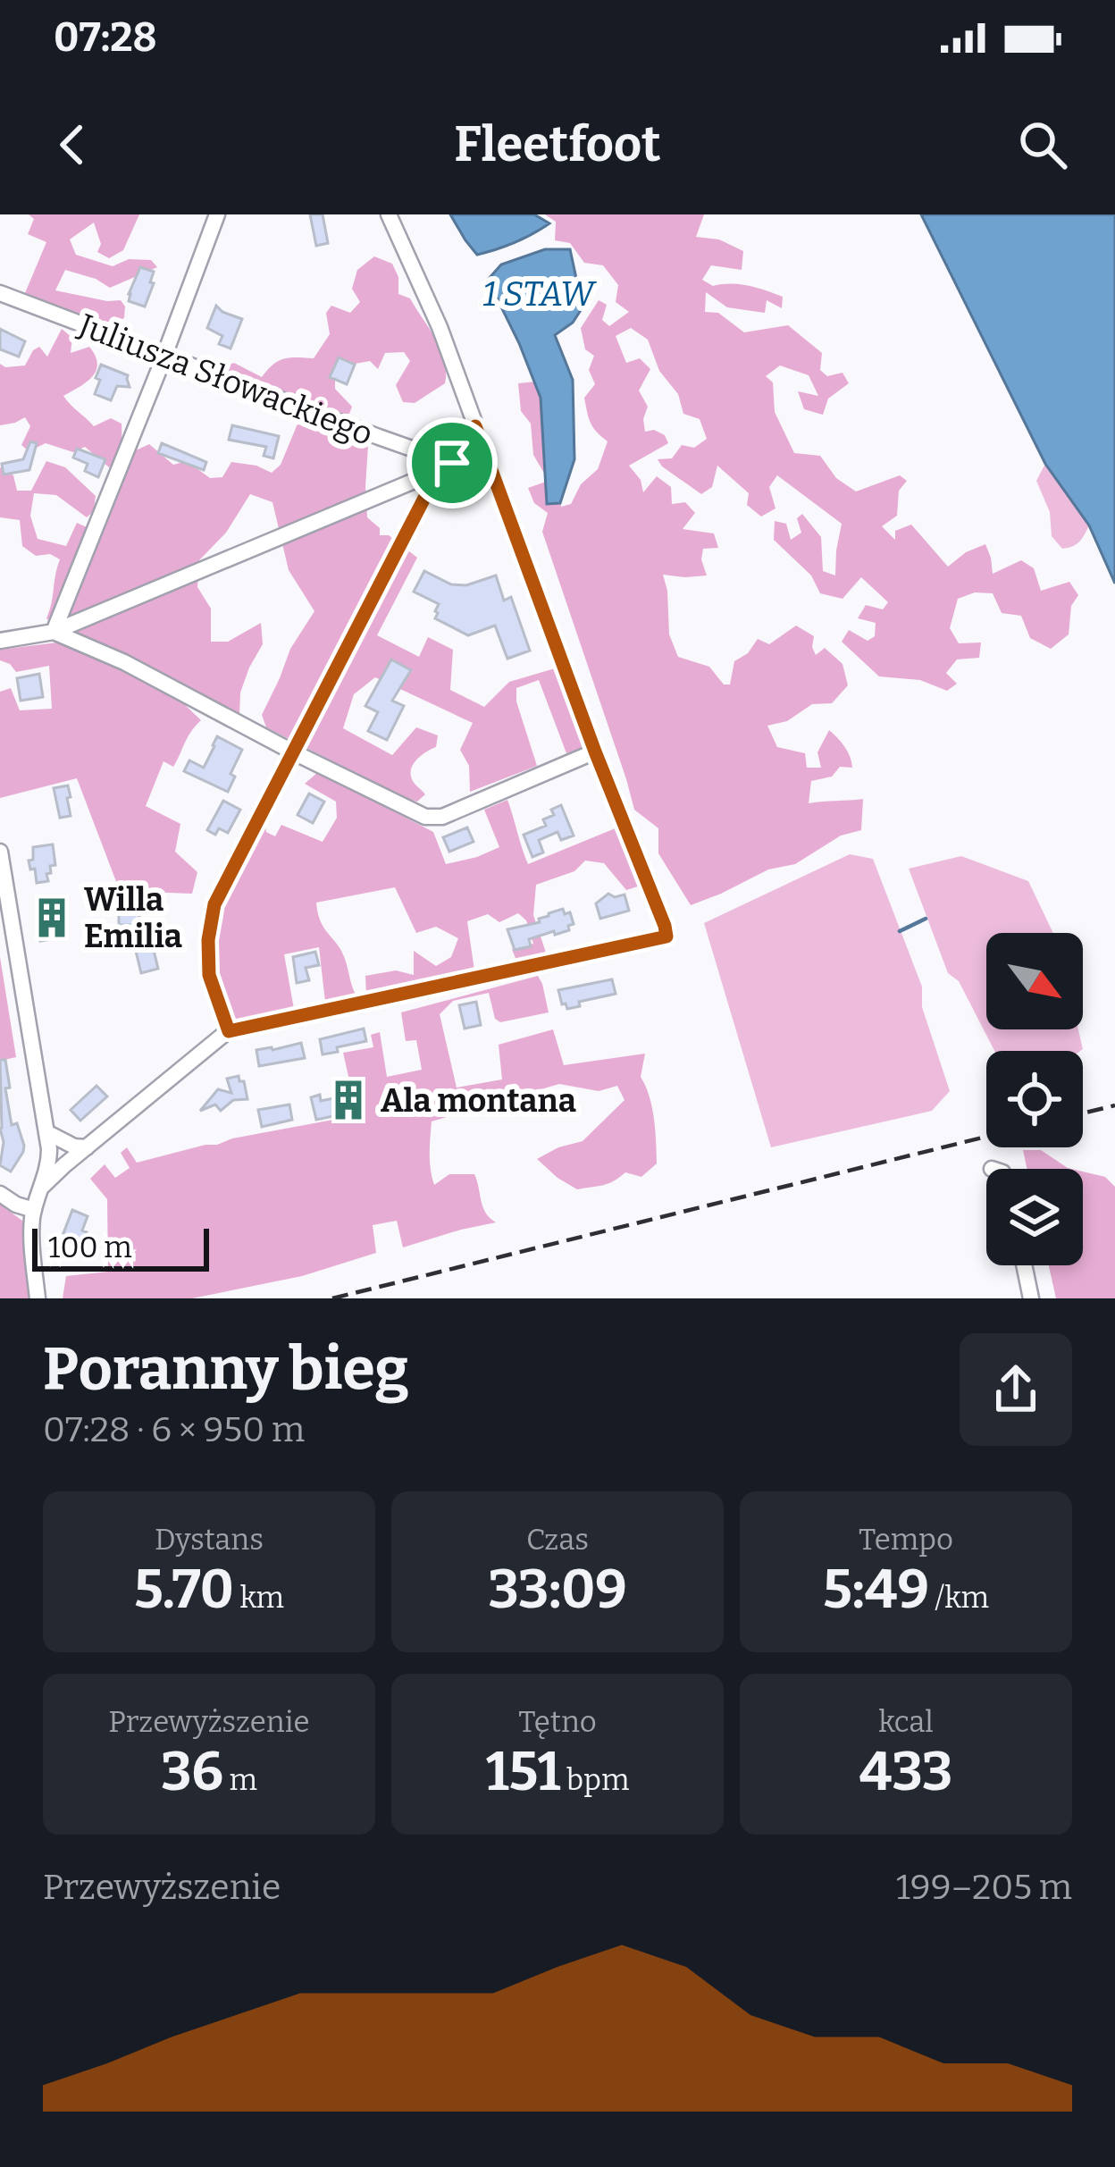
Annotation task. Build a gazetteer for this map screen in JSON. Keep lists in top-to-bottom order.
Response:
{
  "streets": {
    "street": ["Juliusza Słowackiego"]
  },
  "water": ["1 STAW"],
  "places": {
    "building": ["Willa Emilia", "Ala montana"]
  },
  "scale_bar": "100 m",
  "north": "bottom right",
  "page": {
    "status": "07:28",
    "header": "Fleetfoot",
    "scale": "100 m",
    "heading": ["Poranny bieg", "07:28 · 6 × 950 m"],
    "stats": [
      ["Dystans", "5.70 km"],
      ["Czas", "33:09"],
      ["Tempo", "5:49 /km"],
      ["Przewyższenie", "36 m"],
      ["Tętno", "151 bpm"],
      ["kcal", "433"]
    ],
    "chart": ["Przewyższenie", "199–205 m"]
  }
}
